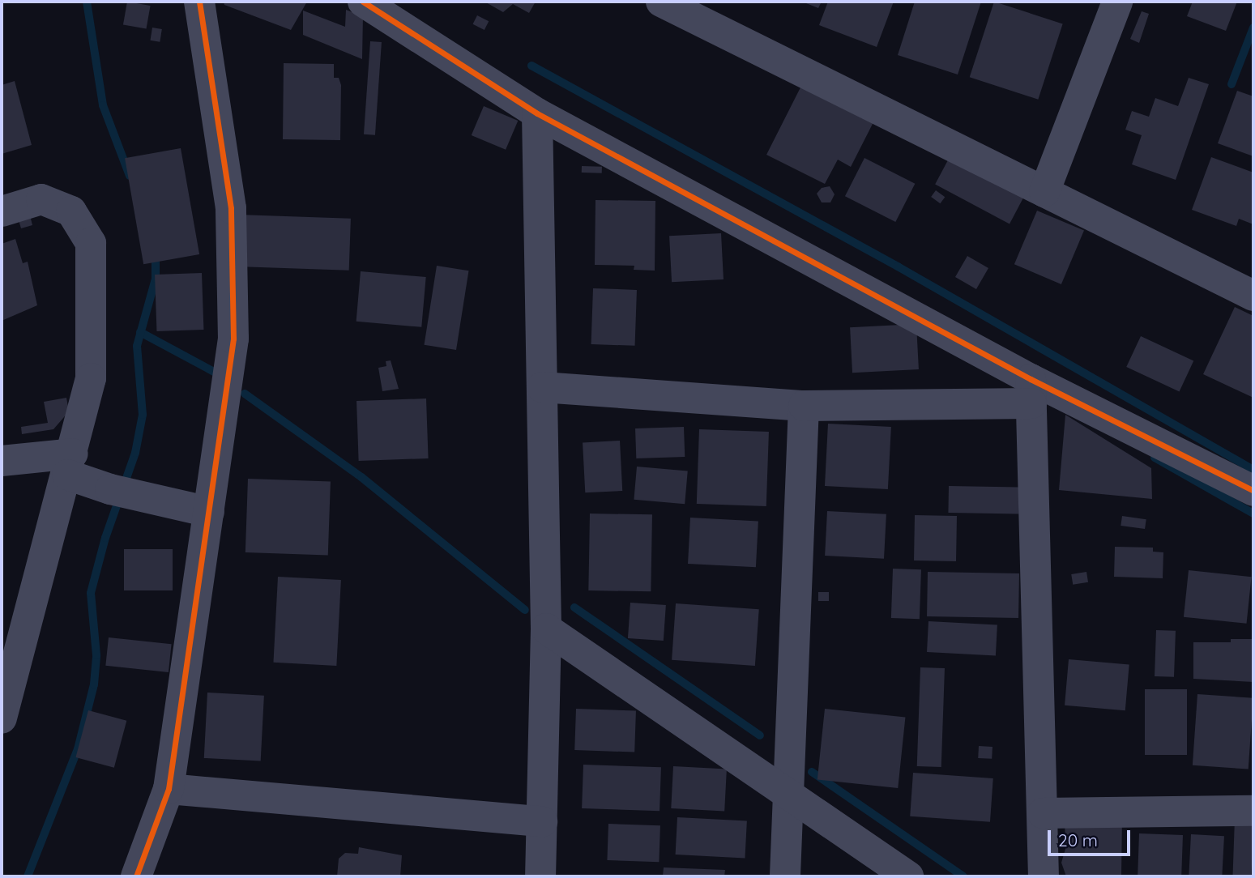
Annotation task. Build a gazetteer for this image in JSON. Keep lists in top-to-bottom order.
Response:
{
  "scale_bar": "20 m"
}
